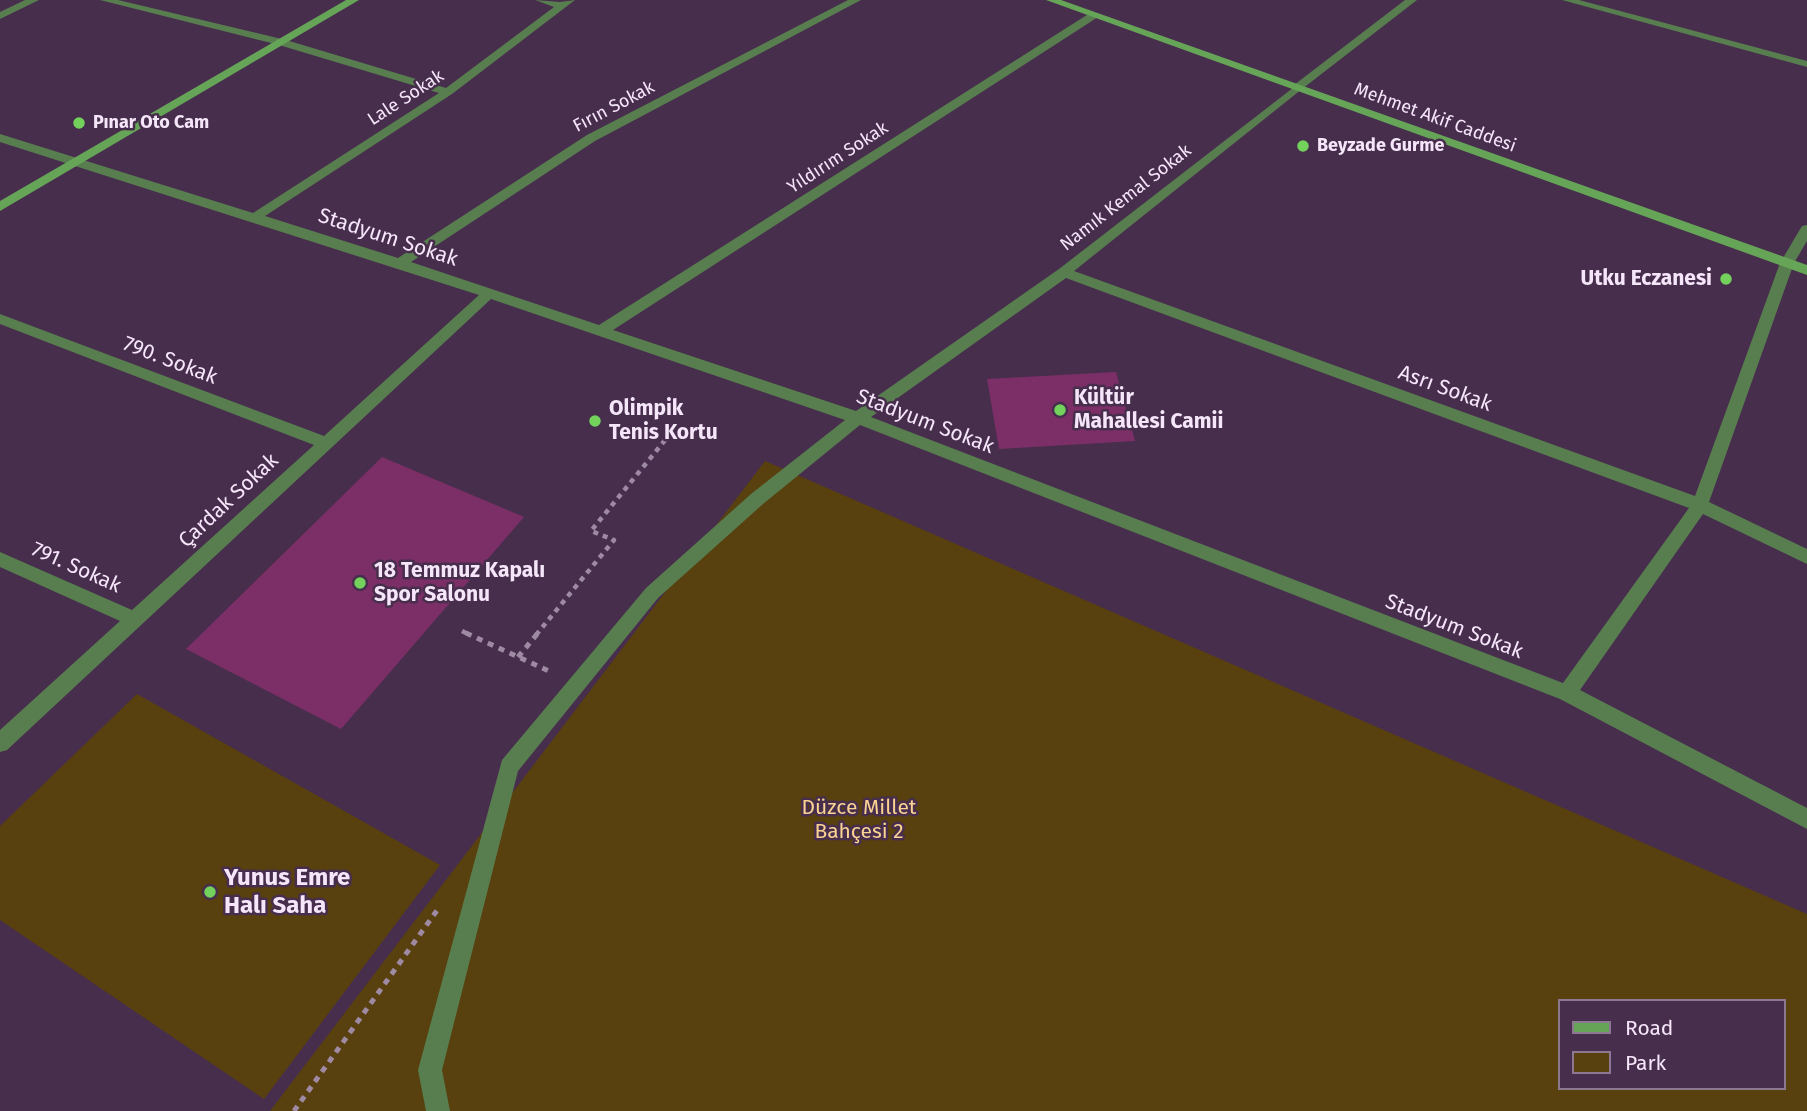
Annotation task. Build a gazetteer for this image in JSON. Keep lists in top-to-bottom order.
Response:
{
  "streets": {
    "main road": ["Mehmet Akif Caddesi"],
    "street": [
      "Lale Sokak",
      "Fırın Sokak",
      "Yıldırım Sokak",
      "Namık Kemal Sokak",
      "Stadyum Sokak",
      "790. Sokak",
      "Asrı Sokak",
      "Çardak Sokak",
      "791. Sokak"
    ]
  },
  "crossings": [
    ["Lale Sokak", "Stadyum Sokak"],
    ["Fırın Sokak", "Stadyum Sokak"],
    ["Mehmet Akif Caddesi", "Yıldırım Sokak"],
    ["Mehmet Akif Caddesi", "Namık Kemal Sokak"],
    ["Yıldırım Sokak", "Stadyum Sokak"],
    ["Namık Kemal Sokak", "Stadyum Sokak"],
    ["Namık Kemal Sokak", "Asrı Sokak"],
    ["Stadyum Sokak", "Çardak Sokak"],
    ["790. Sokak", "Çardak Sokak"],
    ["Çardak Sokak", "791. Sokak"]
  ],
  "parks": ["Düzce Millet Bahçesi 2"],
  "places": [
    "Pınar Oto Cam",
    "Beyzade Gurme",
    "Utku Eczanesi",
    "Kültür Mahallesi Camii",
    "Olimpik Tenis Kortu",
    "18 Temmuz Kapalı Spor Salonu",
    "Yunus Emre Halı Saha"
  ],
  "legend": ["Road", "Park"]
}
